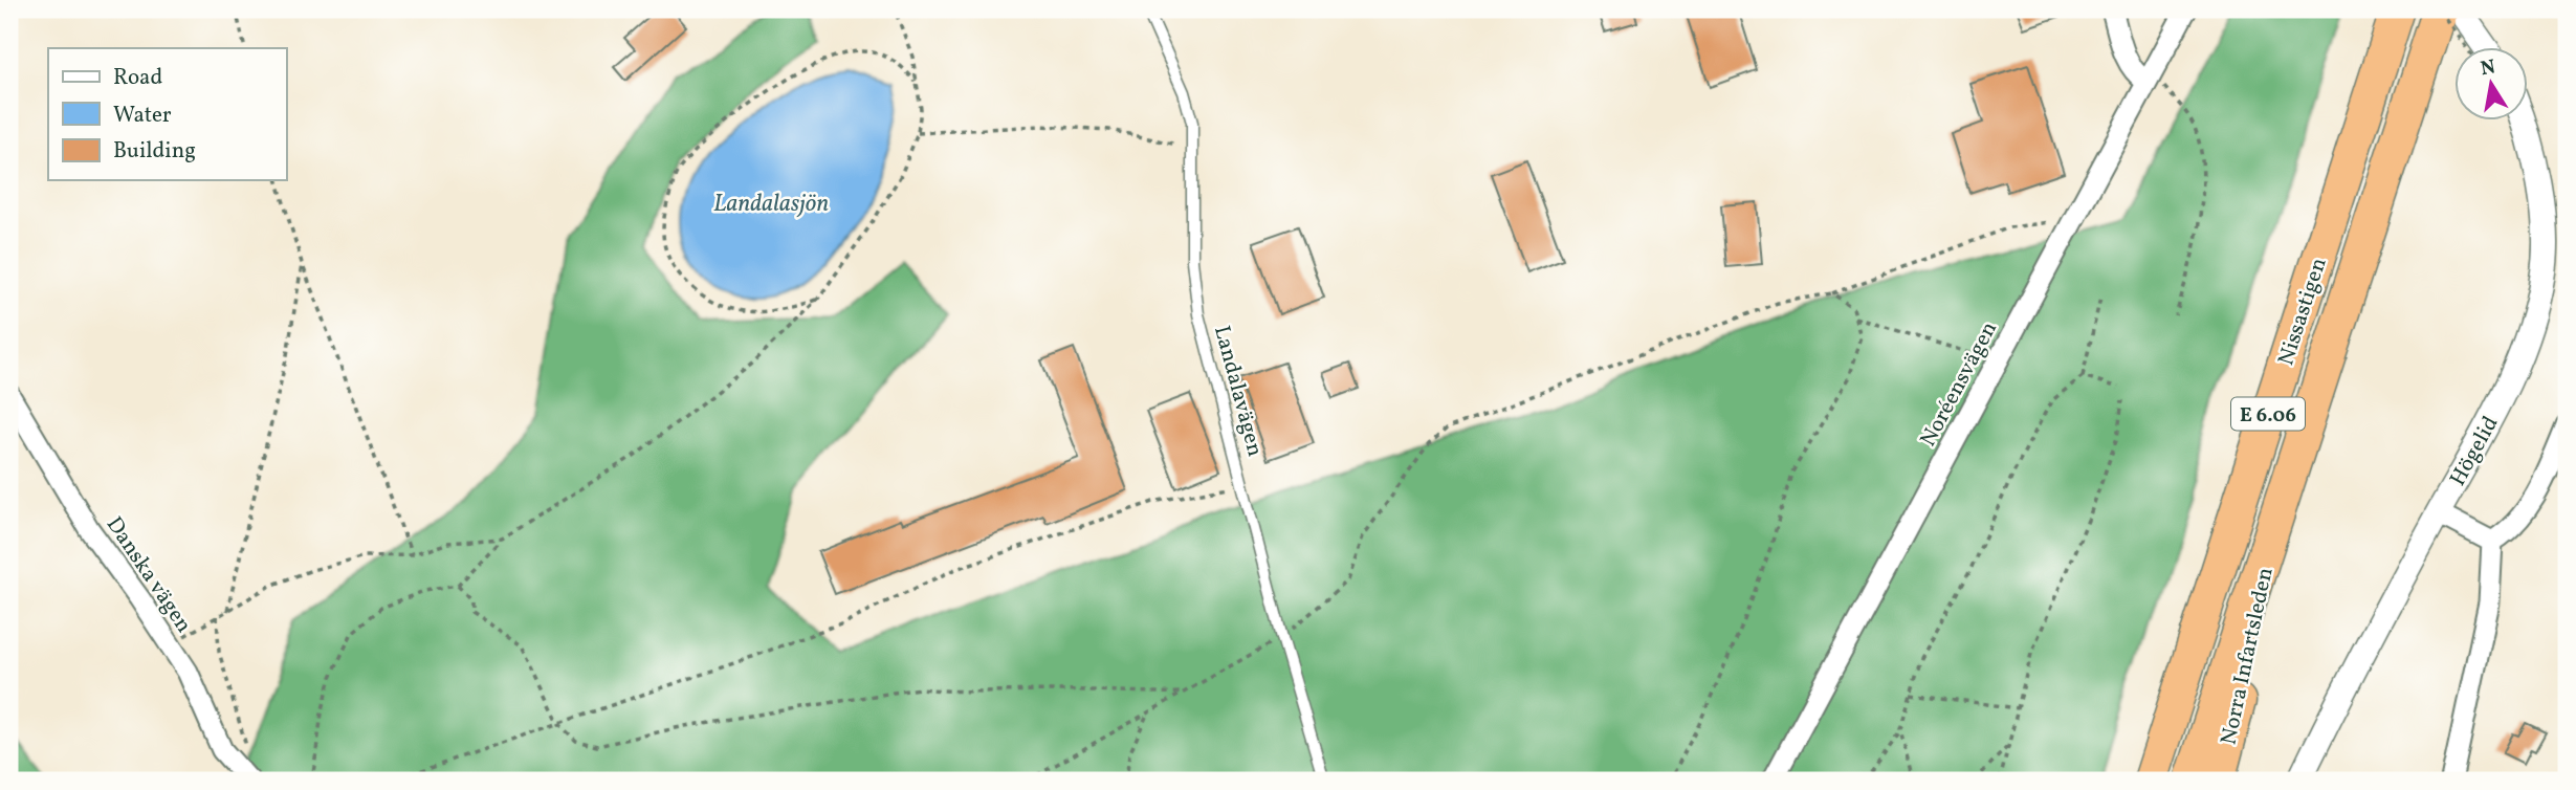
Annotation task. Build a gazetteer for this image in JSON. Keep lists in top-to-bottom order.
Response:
{
  "streets": {
    "highway": ["Nissastigen", "E 6.06", "Norra Infartsleden"],
    "street": ["Noréensvägen", "Högelid", "Danska vägen"],
    "lane": ["Landalavägen"]
  },
  "crossings": [
    ["Nissastigen", "E 6.06"],
    ["Nissastigen", "Norra Infartsleden"],
    ["E 6.06", "Norra Infartsleden"]
  ],
  "water": ["Landalasjön"],
  "legend": ["Road", "Water", "Building"],
  "north": "top"
}
